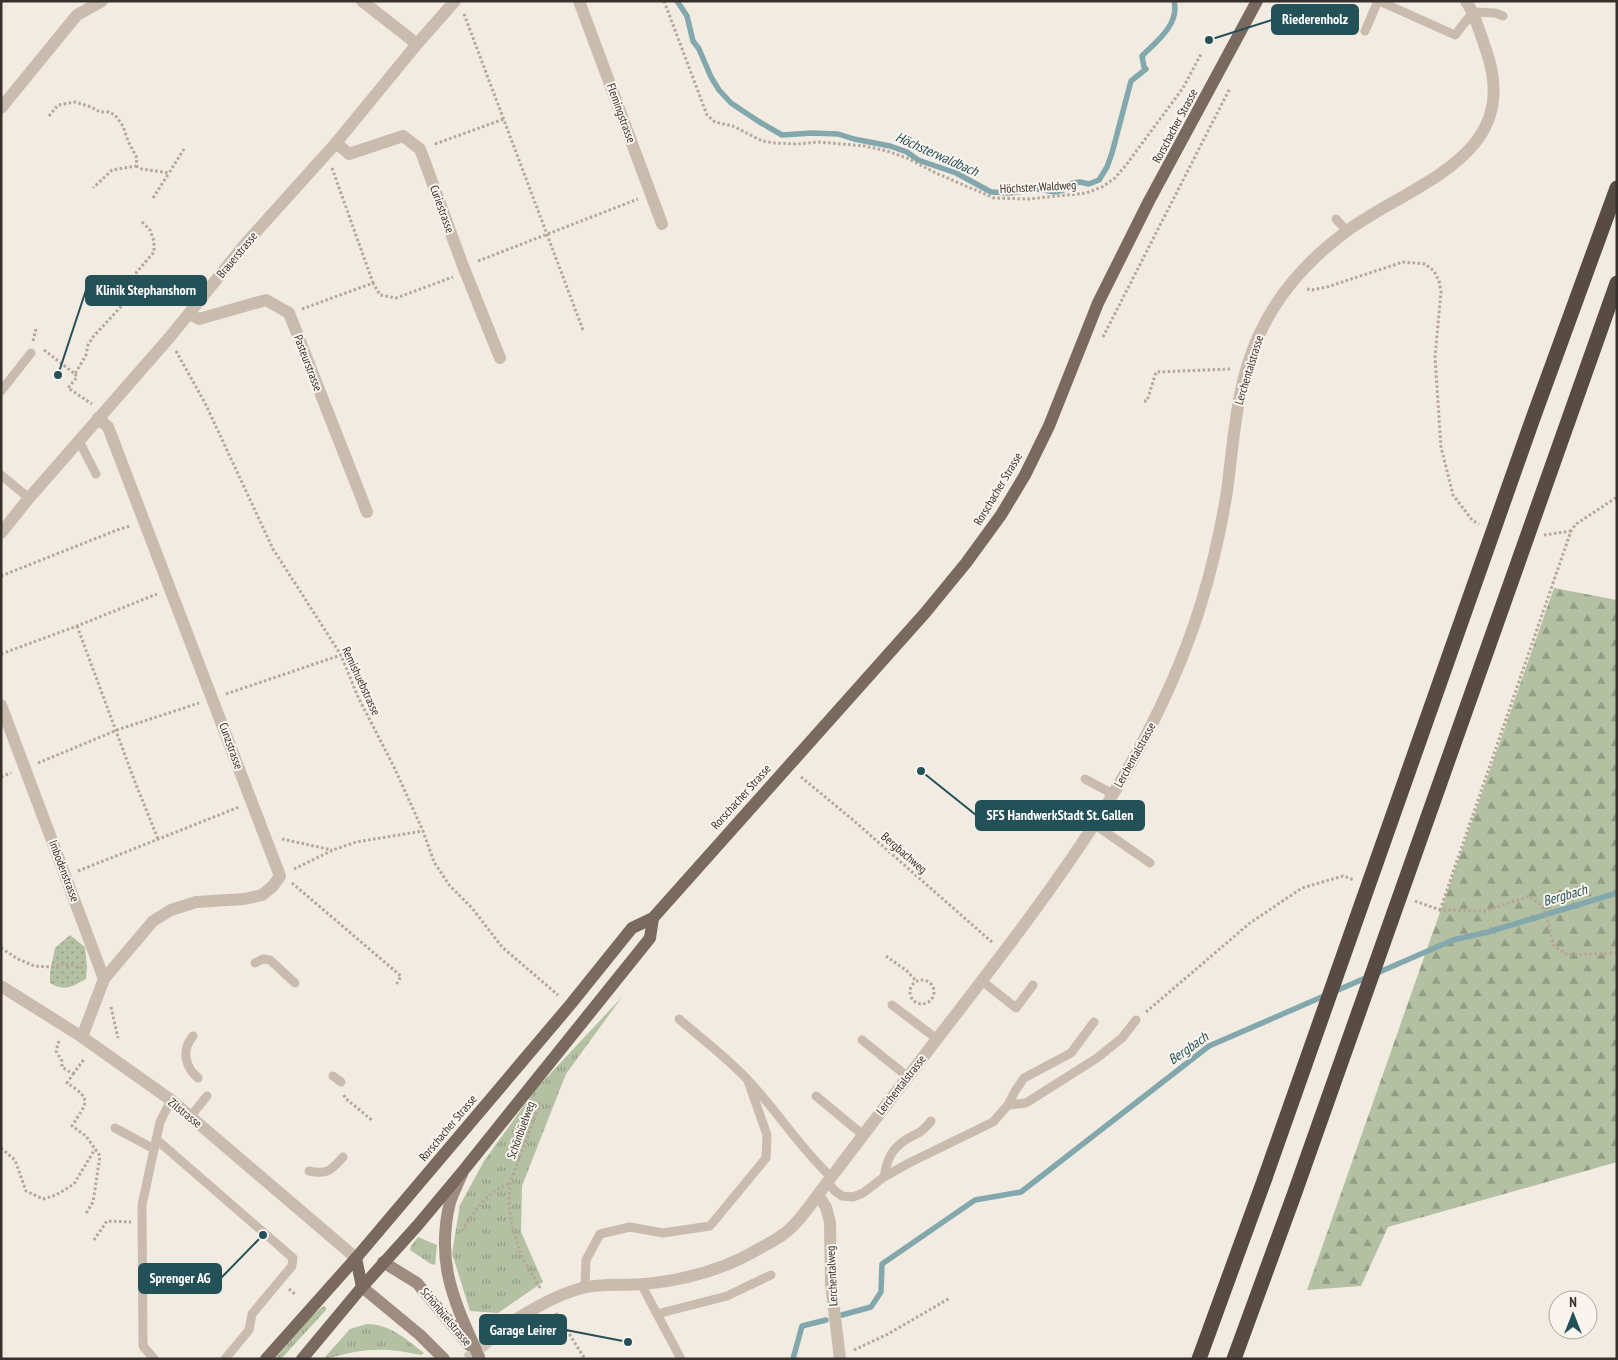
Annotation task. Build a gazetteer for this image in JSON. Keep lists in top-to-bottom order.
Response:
{
  "streets": {
    "main road": ["Rorschacher Strasse", "Schönbüelstrasse"],
    "street": [
      "Flemingstrasse",
      "Curiestrasse",
      "Brauerstrasse",
      "Pasteurstrasse",
      "Lerchentalstrasse",
      "Cunzstrasse",
      "Imbodenstrasse",
      "Zilstrasse",
      "Lerchentalweg"
    ],
    "path": [
      "Höchster Waldweg",
      "Remishuebstrasse",
      "Bergbachweg",
      "Schönbüelweg"
    ]
  },
  "crossings": [
    ["Rorschacher Strasse", "Remishuebstrasse"],
    ["Rorschacher Strasse", "Zilstrasse"],
    ["Rorschacher Strasse", "Schönbüelstrasse"],
    ["Brauerstrasse", "Remishuebstrasse"],
    ["Brauerstrasse", "Cunzstrasse"],
    ["Lerchentalstrasse", "Lerchentalweg"]
  ],
  "water": ["Höchsterwaldbach", "Bergbach"],
  "places": [
    "Riederenholz",
    "Klinik Stephanshorn",
    "SFS HandwerkStadt St. Gallen",
    "Sprenger AG",
    "Garage Leirer"
  ],
  "north": "top"
}
